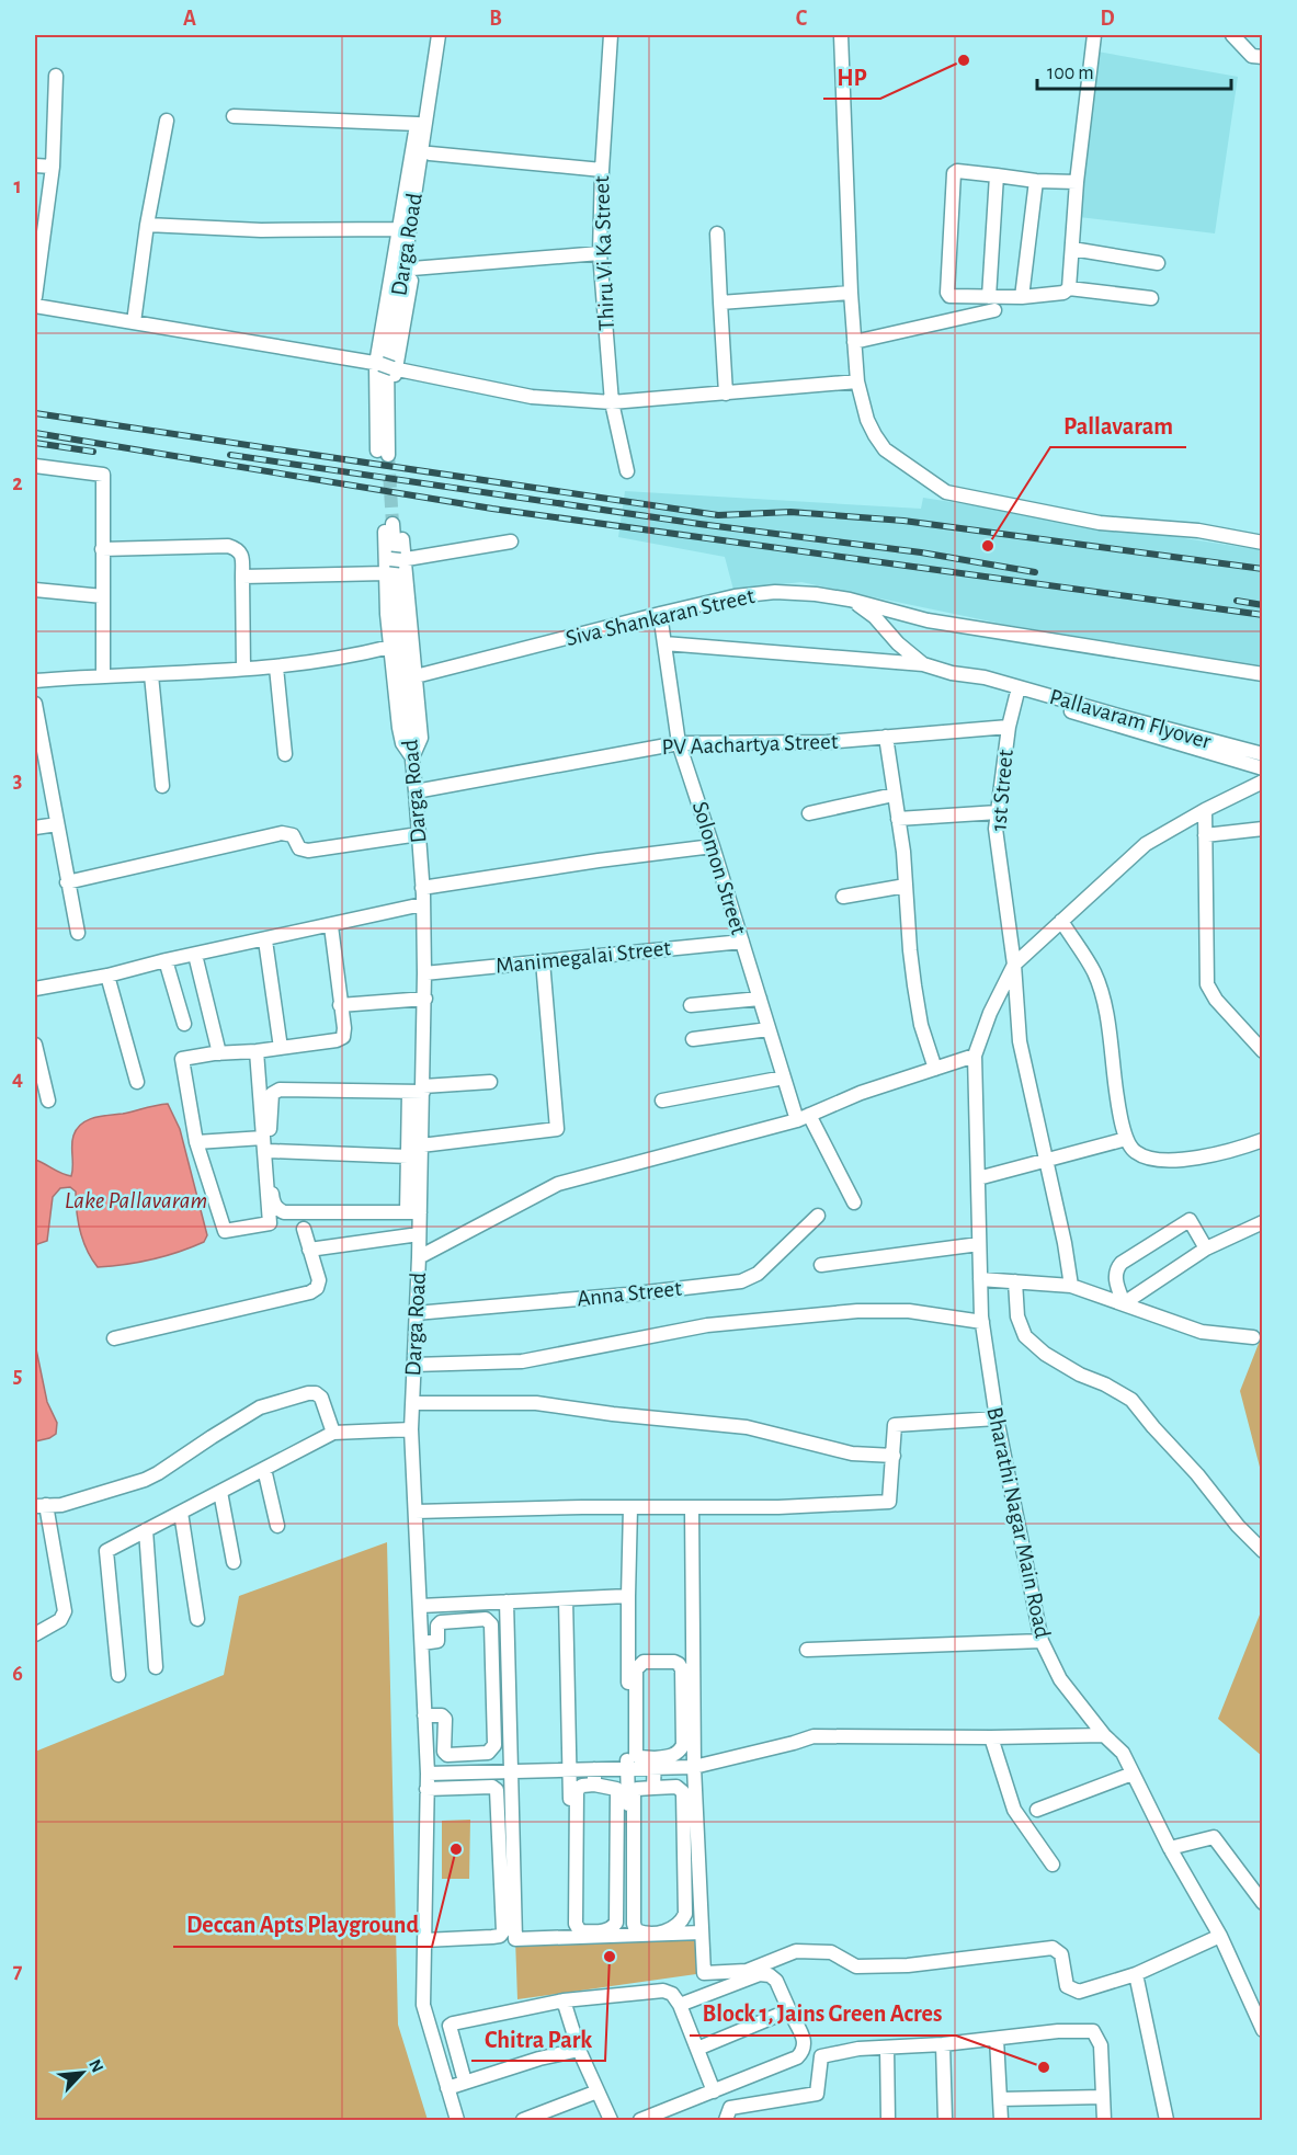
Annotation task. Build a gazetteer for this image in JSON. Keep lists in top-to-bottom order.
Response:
{
  "streets": {
    "street": [
      "Darga Road",
      "Thiru Vi Ka Street",
      "Siva Shankaran Street",
      "Pallavaram Flyover",
      "PV Aachartya Street",
      "1st Street",
      "Solomon Street",
      "Manimegalai Street",
      "Anna Street",
      "Bharathi Nagar Main Road"
    ]
  },
  "crossings": [
    ["Darga Road", "PV Aachartya Street"],
    ["Darga Road", "Manimegalai Street"],
    ["Darga Road", "Anna Street"],
    ["Siva Shankaran Street", "Pallavaram Flyover"],
    ["Siva Shankaran Street", "Solomon Street"],
    ["PV Aachartya Street", "1st Street"],
    ["PV Aachartya Street", "Solomon Street"],
    ["1st Street", "Bharathi Nagar Main Road"],
    ["Solomon Street", "Manimegalai Street"]
  ],
  "water": ["Lake Pallavaram"],
  "places": [
    "HP",
    "Pallavaram",
    "Deccan Apts Playground",
    "Chitra Park",
    "Block 1, Jains Green Acres"
  ],
  "scale_bar": "100 m",
  "north": "top right",
  "grid": {
    "columns": [
      "A",
      "B",
      "C",
      "D"
    ],
    "rows": [
      "1",
      "2",
      "3",
      "4",
      "5",
      "6",
      "7"
    ]
  }
}
